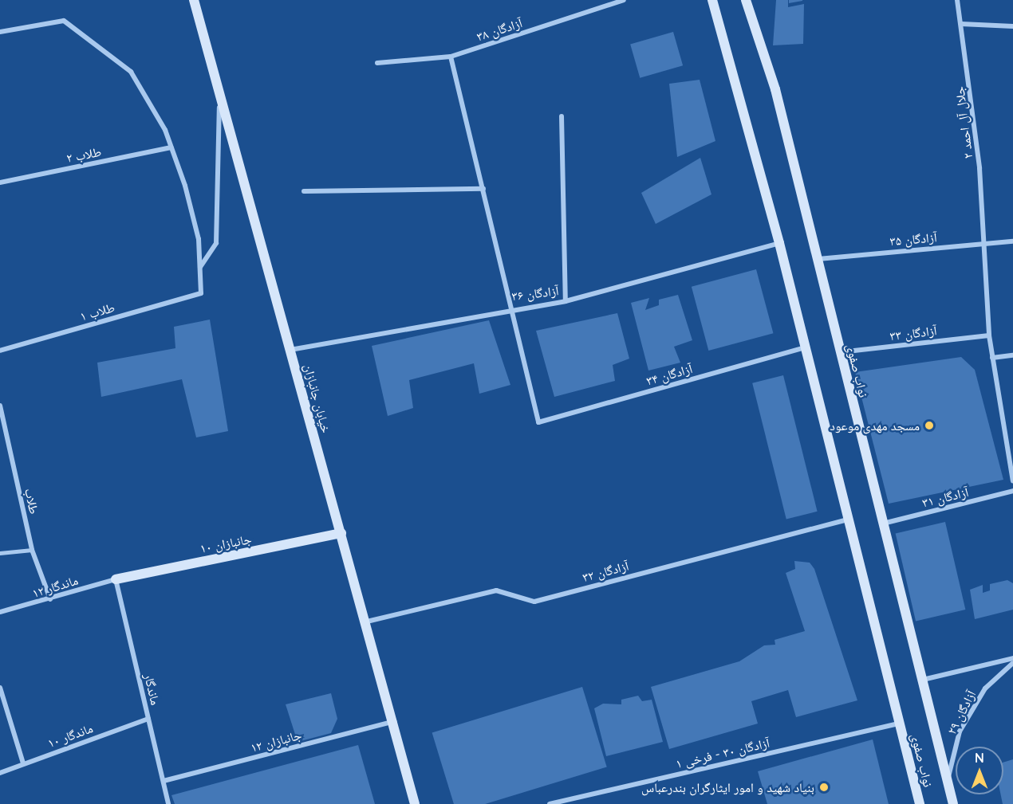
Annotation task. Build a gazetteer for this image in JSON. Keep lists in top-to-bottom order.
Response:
{
  "streets": {
    "main road": ["نواب صفوی", "خیابان جانبازان", "جانبازان ۱۰"],
    "street": [
      "آزادگان ۳۸",
      "جلال آل احمد ۲",
      "طلاب ۲",
      "آزادگان ۳۵",
      "آزادگان ۳۶",
      "طلاب ۱",
      "آزادگان ۳۳",
      "آزادگان ۳۴",
      "آزادگان ۳۱",
      "طلاب",
      "آزادگان ۳۲",
      "ماندگار ۱۲",
      "ماندگار",
      "آزادگان ۲۹",
      "ماندگار ۱۰",
      "جانبازان ۱۲",
      "آزادگان ۳۰ - فرخی ۱"
    ]
  },
  "crossings": [
    ["جلال آل احمد ۲", "آزادگان ۳۵"],
    ["جلال آل احمد ۲", "آزادگان ۳۳"],
    ["آزادگان ۳۵", "نواب صفوی"],
    ["آزادگان ۳۶", "نواب صفوی"],
    ["آزادگان ۳۶", "آزادگان ۳۴"],
    ["آزادگان ۳۶", "خیابان جانبازان"],
    ["آزادگان ۳۳", "نواب صفوی"],
    ["نواب صفوی", "آزادگان ۳۴"],
    ["نواب صفوی", "آزادگان ۳۱"],
    ["نواب صفوی", "آزادگان ۳۲"],
    ["نواب صفوی", "آزادگان ۲۹"],
    ["نواب صفوی", "آزادگان ۳۰ - فرخی ۱"],
    ["خیابان جانبازان", "جانبازان ۱۰"],
    ["خیابان جانبازان", "آزادگان ۳۲"],
    ["خیابان جانبازان", "جانبازان ۱۲"],
    ["طلاب", "ماندگار ۱۲"],
    ["جانبازان ۱۰", "ماندگار ۱۲"],
    ["جانبازان ۱۰", "ماندگار"],
    ["ماندگار ۱۲", "ماندگار"],
    ["ماندگار", "ماندگار ۱۰"],
    ["ماندگار", "جانبازان ۱۲"]
  ],
  "places": ["مسجد مهدی موعود", "بنیاد شهید و امور ایثارگران بندرعباس"],
  "north": "top"
}
